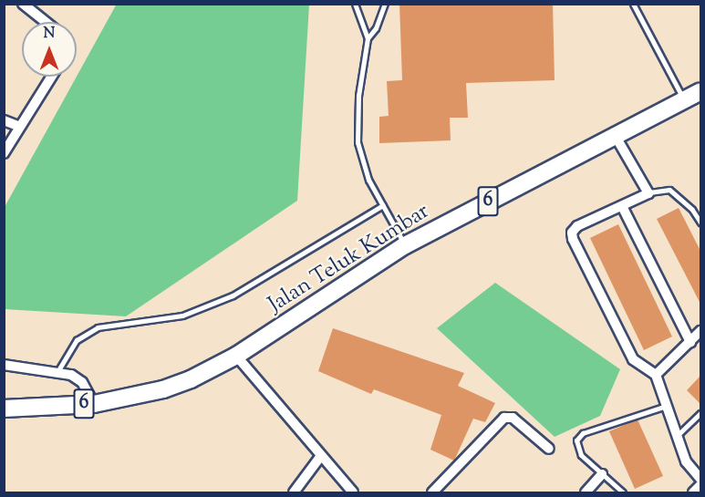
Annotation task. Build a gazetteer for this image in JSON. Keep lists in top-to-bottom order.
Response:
{
  "streets": {
    "main road": ["6", "Jalan Teluk Kumbar"]
  },
  "north": "top"
}
